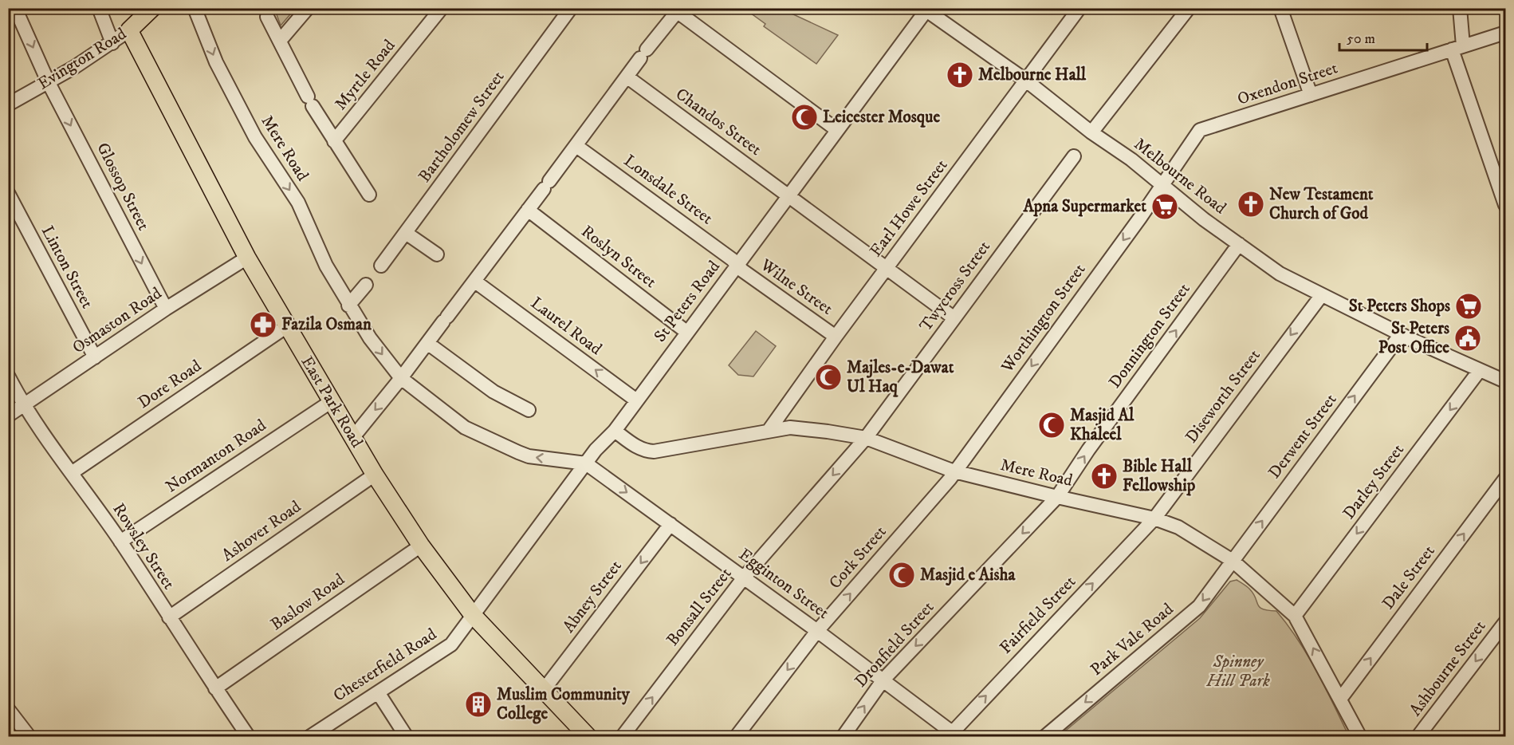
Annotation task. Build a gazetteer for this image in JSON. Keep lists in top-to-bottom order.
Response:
{
  "streets": {
    "main road": ["Evington Road", "East Park Road"],
    "street": [
      "Myrtle Road",
      "Oxendon Street",
      "Chandos Street",
      "Bartholomew Street",
      "Mere Road",
      "Melbourne Road",
      "Glossop Street",
      "Lonsdale Street",
      "Earl Howe Street",
      "Roslyn Street",
      "Linton Street",
      "Twycross Street",
      "Wilne Street",
      "St Peters Road",
      "Worthington Street",
      "Osmaston Road",
      "Laurel Road",
      "Donnington Street",
      "Dore Road",
      "Diseworth Street",
      "Derwent Street",
      "Normanton Road",
      "Darley Street",
      "Ashover Road",
      "Rowsley Street",
      "Cork Street",
      "Dale Street",
      "Egginton Street",
      "Abney Street",
      "Baslow Road",
      "Bonsall Street",
      "Fairfield Street",
      "Park Vale Road",
      "Dronfield Street",
      "Chesterfield Road",
      "Ashbourne Street"
    ]
  },
  "crossings": [
    ["Evington Road", "Glossop Street"],
    ["Evington Road", "East Park Road"],
    ["Oxendon Street", "Melbourne Road"],
    ["Oxendon Street", "Worthington Street"],
    ["Chandos Street", "Earl Howe Street"],
    ["Chandos Street", "Twycross Street"],
    ["Chandos Street", "St Peters Road"],
    ["Mere Road", "Earl Howe Street"],
    ["Mere Road", "Twycross Street"],
    ["Mere Road", "St Peters Road"],
    ["Mere Road", "Worthington Street"],
    ["Mere Road", "Donnington Street"],
    ["Mere Road", "Diseworth Street"],
    ["Mere Road", "Derwent Street"],
    ["Mere Road", "Darley Street"],
    ["Mere Road", "Cork Street"],
    ["Mere Road", "Dale Street"],
    ["Mere Road", "Egginton Street"],
    ["Mere Road", "Bonsall Street"],
    ["Mere Road", "Fairfield Street"],
    ["Mere Road", "Park Vale Road"],
    ["Mere Road", "Dronfield Street"],
    ["Melbourne Road", "Earl Howe Street"],
    ["Melbourne Road", "St Peters Road"],
    ["Melbourne Road", "Worthington Street"],
    ["Melbourne Road", "Donnington Street"],
    ["Melbourne Road", "Diseworth Street"],
    ["Melbourne Road", "Derwent Street"],
    ["Melbourne Road", "Darley Street"],
    ["Glossop Street", "Osmaston Road"],
    ["Lonsdale Street", "Wilne Street"],
    ["Lonsdale Street", "St Peters Road"],
    ["Earl Howe Street", "Wilne Street"],
    ["Roslyn Street", "St Peters Road"],
    ["Linton Street", "Osmaston Road"],
    ["Twycross Street", "Bonsall Street"],
    ["Wilne Street", "St Peters Road"],
    ["St Peters Road", "Laurel Road"],
    ["St Peters Road", "East Park Road"],
    ["St Peters Road", "Egginton Street"],
    ["St Peters Road", "Chesterfield Road"],
    ["Worthington Street", "Cork Street"],
    ["Osmaston Road", "East Park Road"],
    ["Osmaston Road", "Rowsley Street"],
    ["Donnington Street", "Dronfield Street"],
    ["Dore Road", "East Park Road"],
    ["Dore Road", "Rowsley Street"],
    ["Diseworth Street", "Fairfield Street"],
    ["East Park Road", "Normanton Road"],
    ["East Park Road", "Ashover Road"],
    ["East Park Road", "Abney Street"],
    ["East Park Road", "Baslow Road"],
    ["East Park Road", "Chesterfield Road"],
    ["Derwent Street", "Park Vale Road"],
    ["Normanton Road", "Rowsley Street"],
    ["Ashover Road", "Rowsley Street"],
    ["Rowsley Street", "Baslow Road"],
    ["Cork Street", "Egginton Street"],
    ["Egginton Street", "Abney Street"],
    ["Egginton Street", "Bonsall Street"],
    ["Egginton Street", "Fairfield Street"],
    ["Egginton Street", "Dronfield Street"]
  ],
  "one_way": [
    "Glossop Street",
    "Worthington Street",
    "Donnington Street",
    "Diseworth Street",
    "Derwent Street",
    "Darley Street",
    "Dale Street",
    "Abney Street",
    "Fairfield Street",
    "Park Vale Road",
    "Ashbourne Street"
  ],
  "parks": ["Spinney Hill Park"],
  "places": {
    "church": ["Melbourne Hall", "New Testament Church of God", "Bible Hall Fellowship"],
    "mosque": [
      "Leicester Mosque",
      "Majles-e-Dawat Ul Haq",
      "Masjid Al Khaleel",
      "Masjid e Aisha"
    ],
    "supermarket": ["Apna Supermarket", "St Peters Shops"],
    "pharmacy": ["Fazila Osman"],
    "public building": ["St Peters Post Office"],
    "building": ["Muslim Community College"]
  },
  "scale_bar": "50 m"
}
